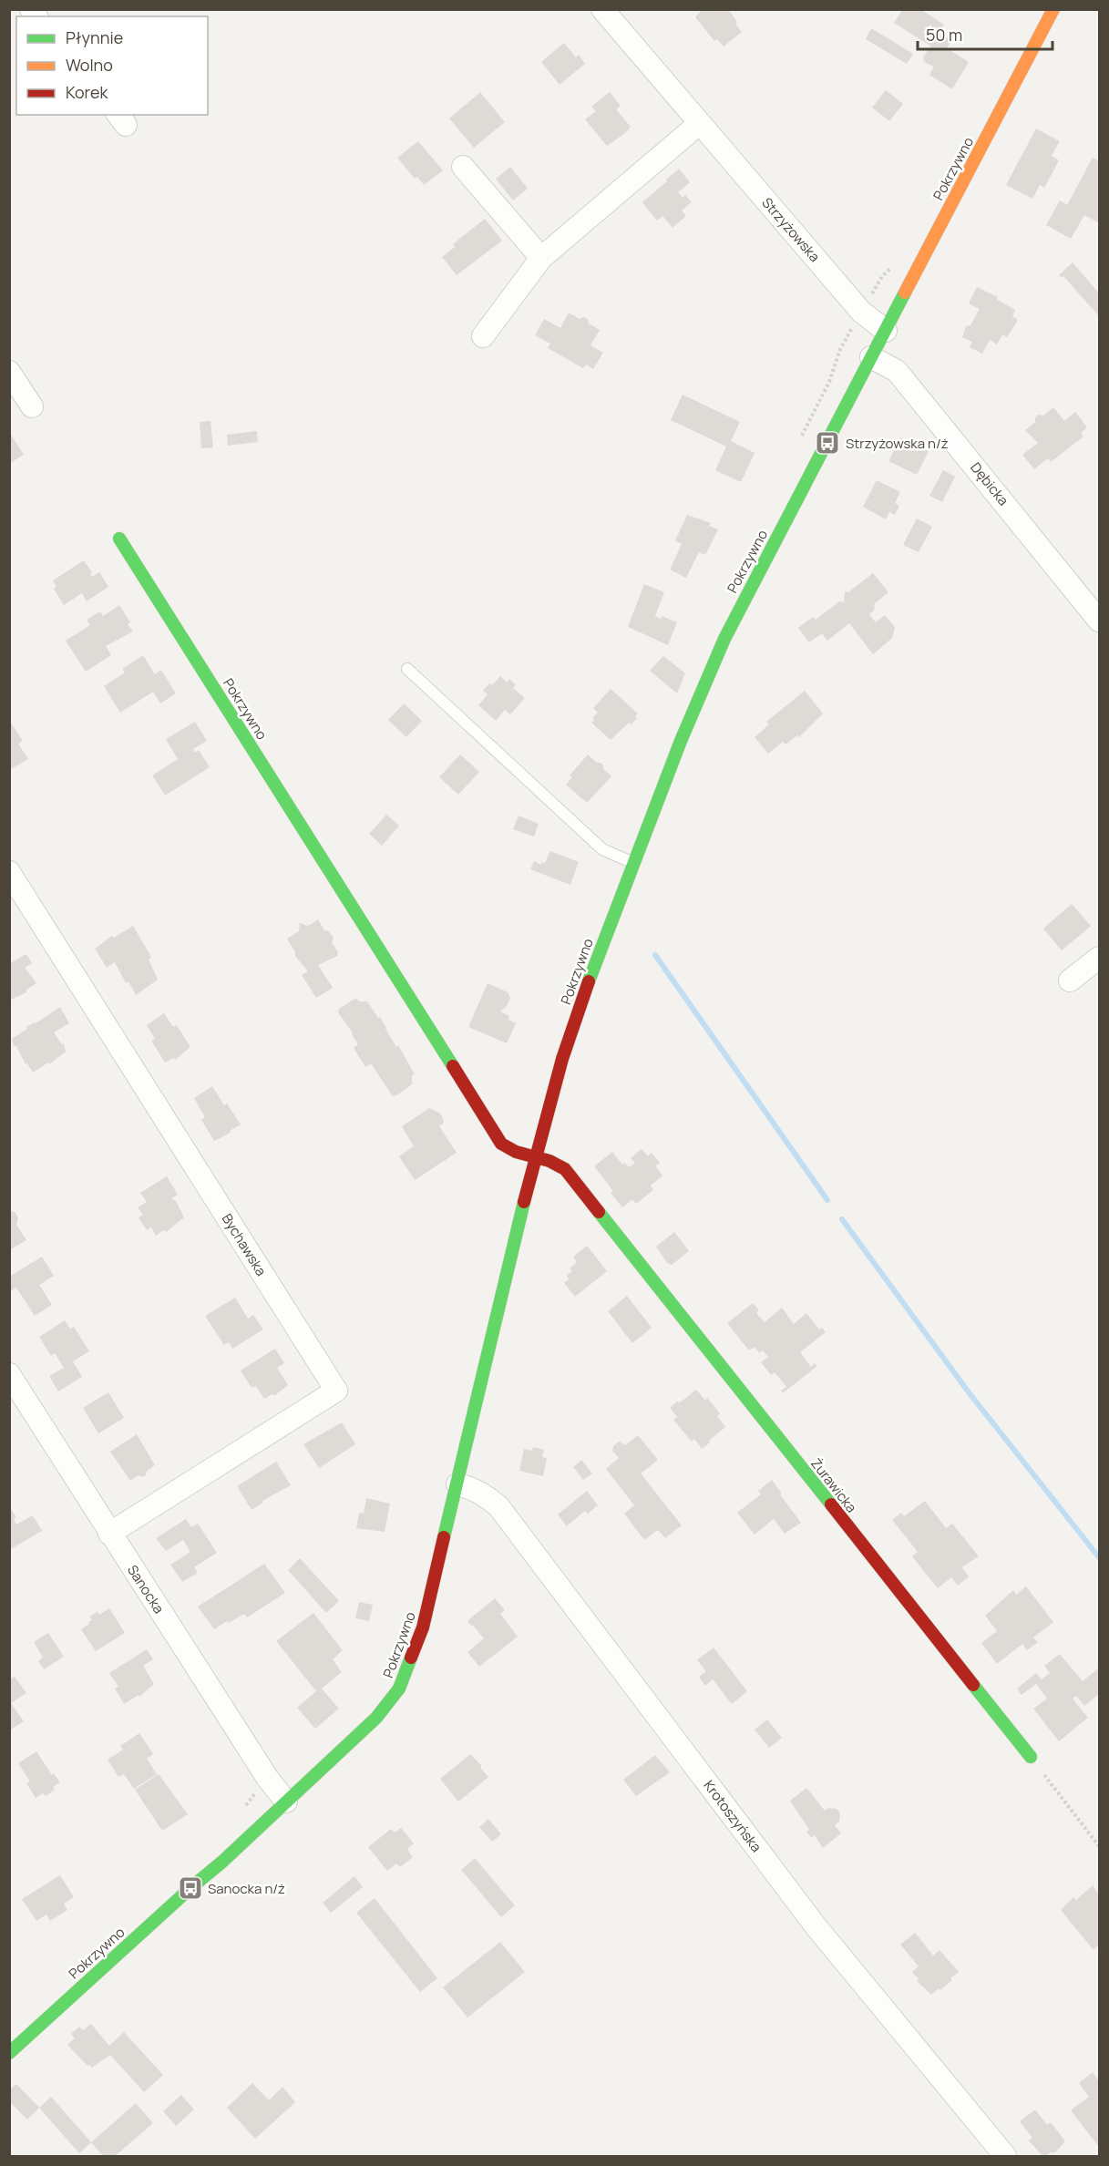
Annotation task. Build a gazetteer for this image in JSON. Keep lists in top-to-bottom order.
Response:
{
  "streets": {
    "street": [
      "Pokrzywno",
      "Strzyżowska",
      "Dębicka",
      "Bychawska",
      "Żurawicka",
      "Sanocka",
      "Krotoszyńska"
    ]
  },
  "crossings": [
    ["Pokrzywno", "Strzyżowska"],
    ["Pokrzywno", "Dębicka"],
    ["Pokrzywno", "Żurawicka"],
    ["Pokrzywno", "Sanocka"],
    ["Pokrzywno", "Krotoszyńska"],
    ["Bychawska", "Sanocka"]
  ],
  "places": {
    "bus stop": ["Strzyżowska n/ż", "Sanocka n/ż"]
  },
  "legend": ["Płynnie", "Wolno", "Korek"],
  "scale_bar": "50 m"
}
